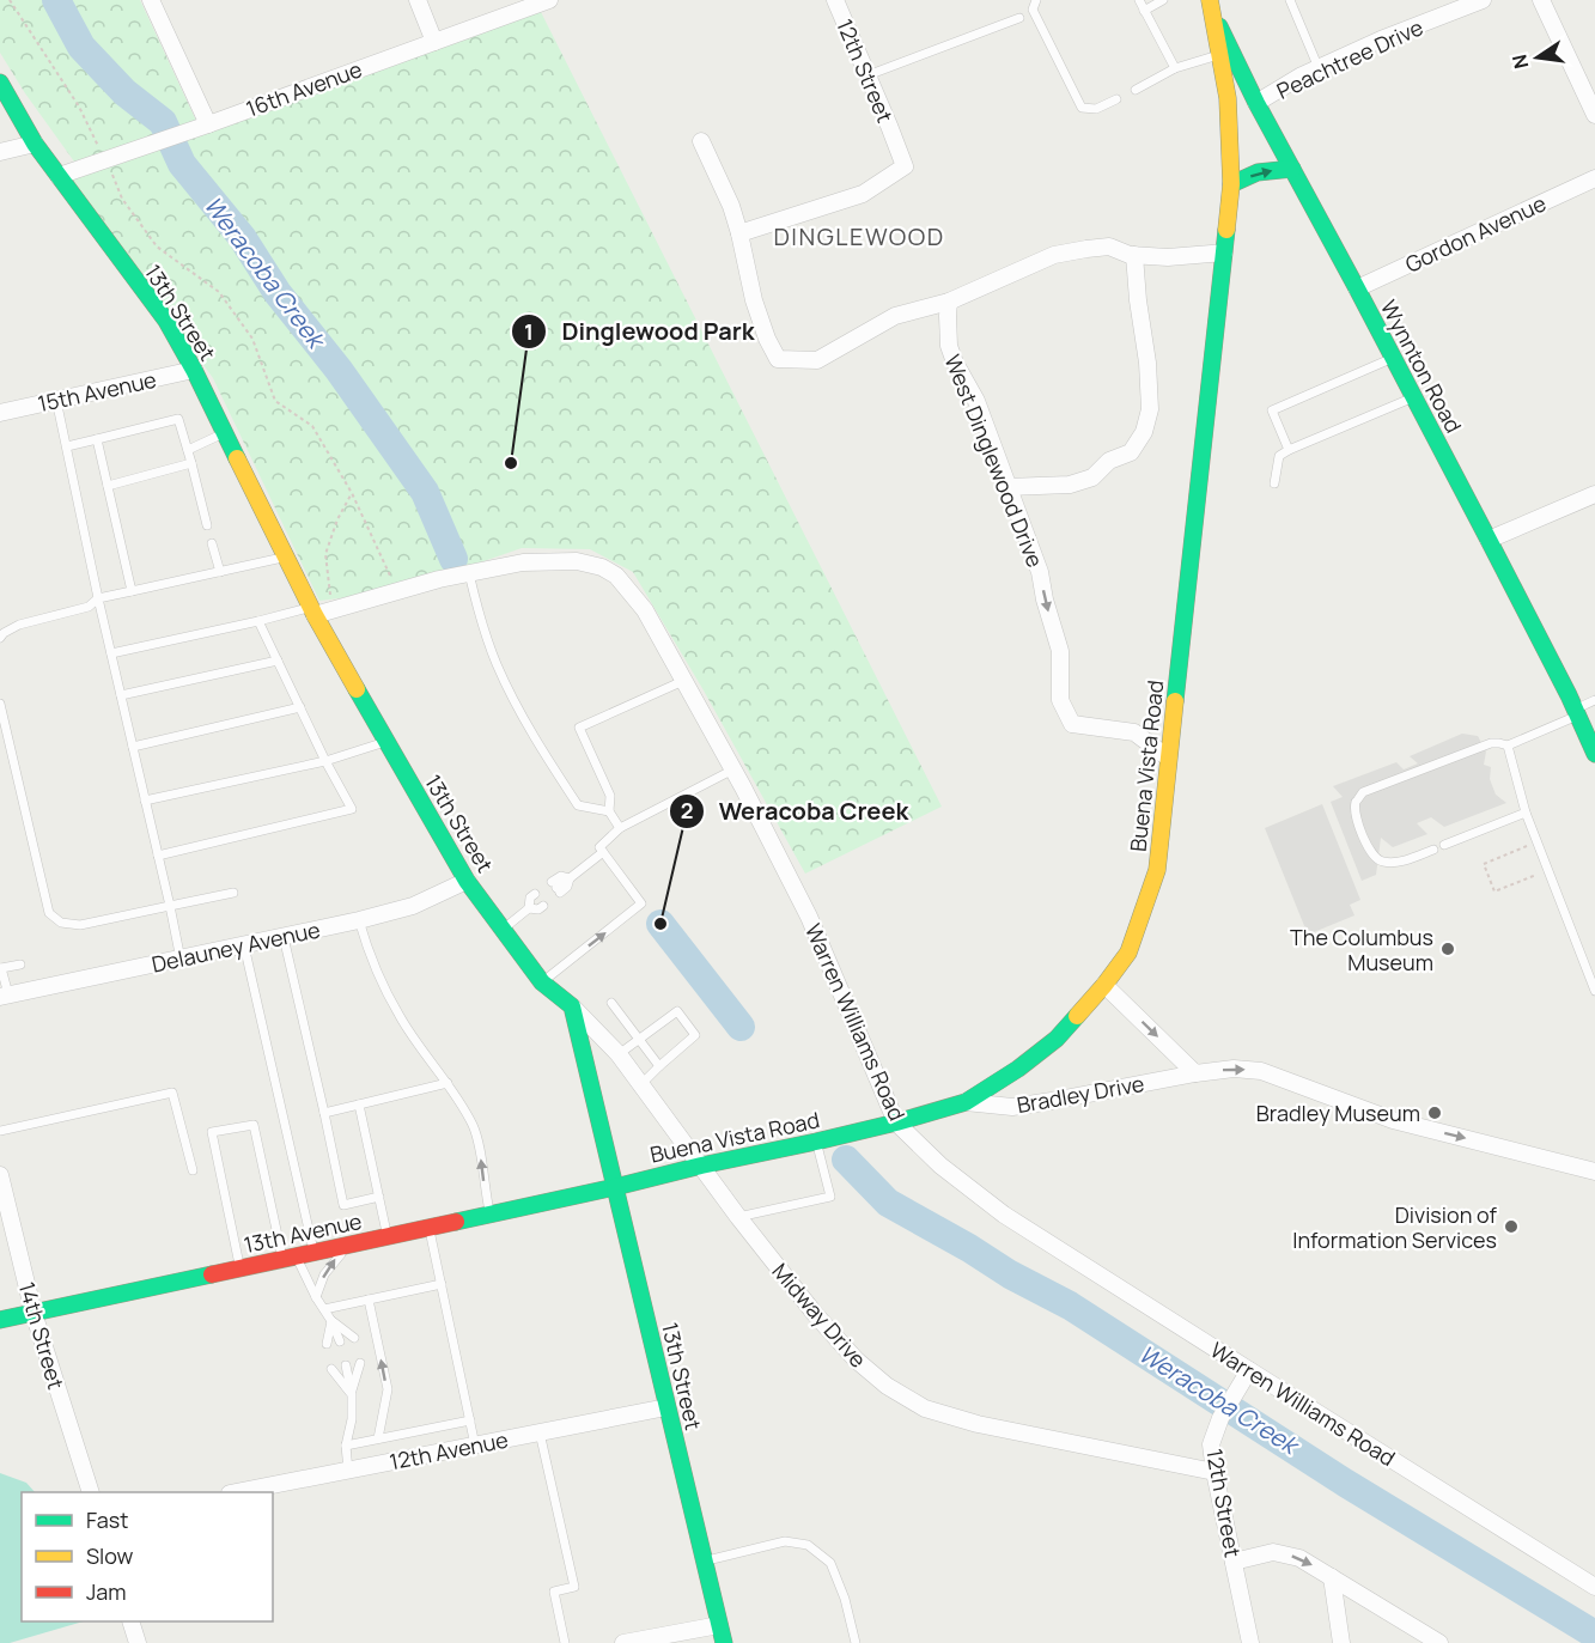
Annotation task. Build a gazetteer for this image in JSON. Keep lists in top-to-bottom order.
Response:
{
  "streets": {
    "main road": [
      "13th Street",
      "Wynnton Road",
      "Buena Vista Road",
      "13th Avenue"
    ],
    "street": [
      "Peachtree Drive",
      "12th Street",
      "16th Avenue",
      "Gordon Avenue",
      "15th Avenue",
      "West Dinglewood Drive",
      "Delauney Avenue",
      "Warren Williams Road",
      "Bradley Drive",
      "Midway Drive",
      "14th Street",
      "12th Avenue"
    ]
  },
  "crossings": [
    ["Peachtree Drive", "Wynnton Road"],
    ["12th Street", "Warren Williams Road"],
    ["12th Street", "Midway Drive"],
    ["16th Avenue", "13th Street"],
    ["Gordon Avenue", "Wynnton Road"],
    ["13th Street", "15th Avenue"],
    ["13th Street", "Buena Vista Road"],
    ["13th Street", "Delauney Avenue"],
    ["13th Street", "Warren Williams Road"],
    ["13th Street", "13th Avenue"],
    ["13th Street", "Midway Drive"],
    ["13th Street", "12th Avenue"],
    ["Wynnton Road", "Buena Vista Road"],
    ["West Dinglewood Drive", "Buena Vista Road"],
    ["Buena Vista Road", "Warren Williams Road"],
    ["Buena Vista Road", "Bradley Drive"],
    ["Buena Vista Road", "13th Avenue"],
    ["Buena Vista Road", "Midway Drive"],
    ["13th Avenue", "14th Street"]
  ],
  "one_way": ["West Dinglewood Drive", "Bradley Drive"],
  "districts": ["DINGLEWOOD"],
  "water": ["Weracoba Creek"],
  "places": [
    "Dinglewood Park",
    "Weracoba Creek",
    "The Columbus Museum",
    "Bradley Museum",
    "Division of Information Services"
  ],
  "legend": ["Fast", "Slow", "Jam"],
  "north": "left"
}
